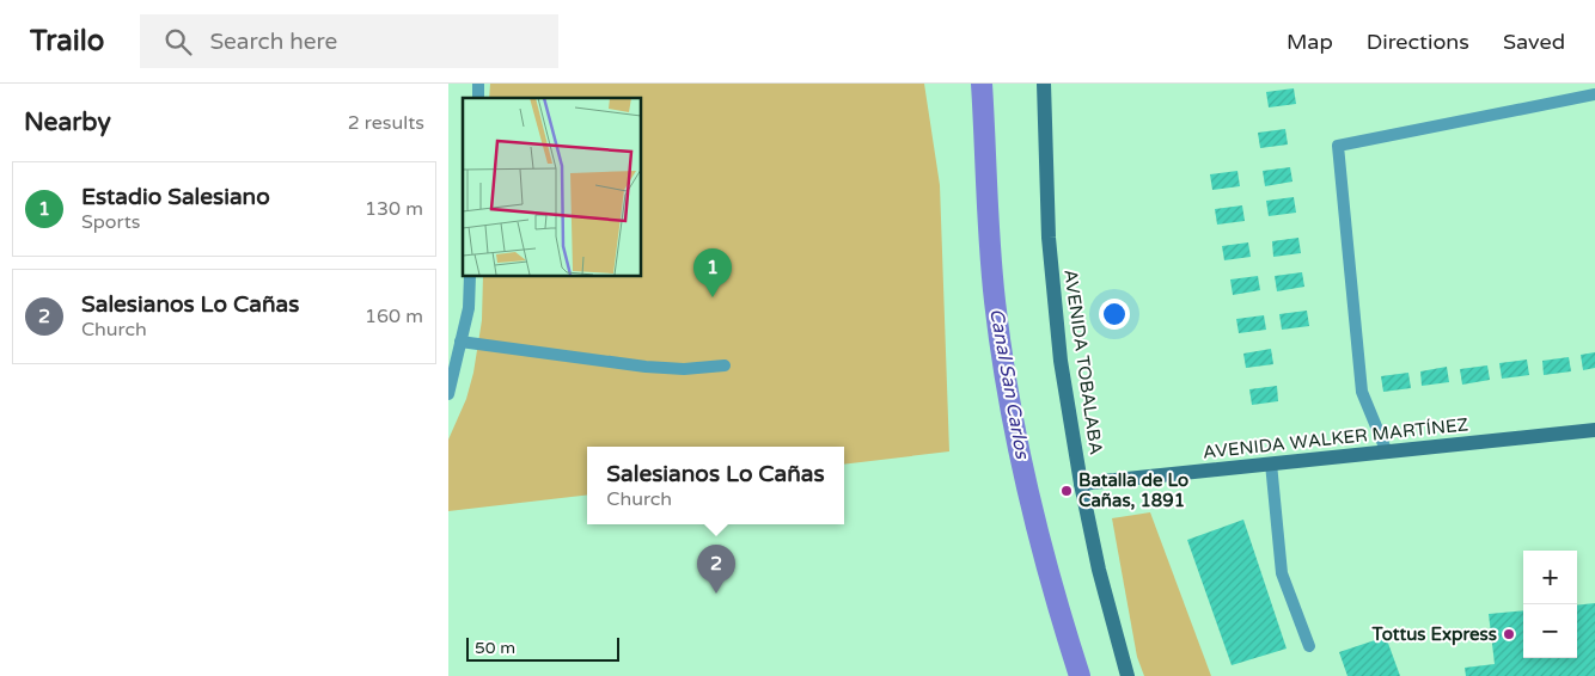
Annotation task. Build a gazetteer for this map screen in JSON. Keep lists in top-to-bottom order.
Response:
{
  "streets": {
    "main road": ["AVENIDA TOBALABA", "AVENIDA WALKER MARTÍNEZ"]
  },
  "crossings": [
    ["AVENIDA TOBALABA", "AVENIDA WALKER MARTÍNEZ"]
  ],
  "water": ["Canal San Carlos"],
  "places": ["Batalla de Lo Cañas, 1891", "Tottus Express"],
  "scale_bar": "50 m",
  "page": {
    "header": "Trailo",
    "search": "Search here",
    "nav": ["Map", "Directions", "Saved"],
    "heading": ["Nearby", "2 results"],
    "list": [
      {
        "mark": "1",
        "name": "Estadio Salesiano",
        "note": "Sports",
        "value": "130 m"
      },
      {
        "mark": "2",
        "name": "Salesianos Lo Cañas",
        "note": "Church",
        "value": "160 m"
      }
    ],
    "pins": ["1", "2"],
    "popup": ["Salesianos Lo Cañas", "Church"],
    "map_buttons": ["+", "−"],
    "scale": "50 m"
  }
}
